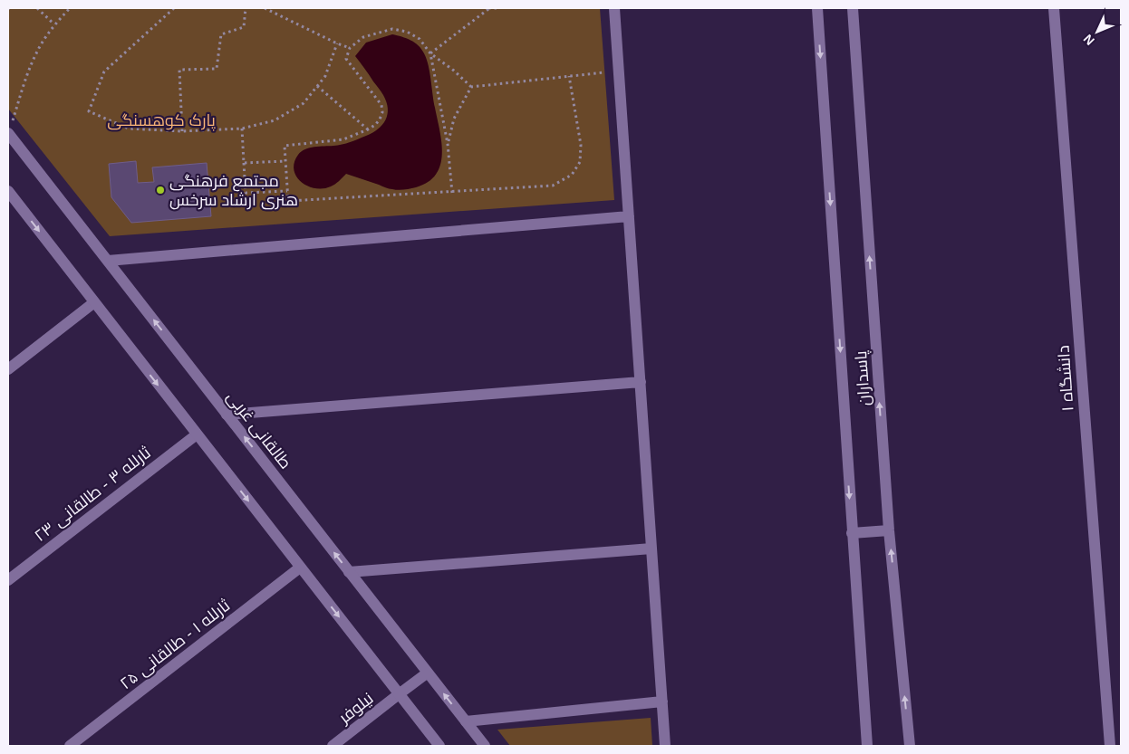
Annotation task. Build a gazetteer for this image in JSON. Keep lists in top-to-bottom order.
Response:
{
  "streets": {
    "street": [
      "پاسداران",
      "دانشگاه ۱",
      "طالقانی غربی",
      "ثارلله ۳ - طالقانی ۲۳",
      "ثارلله ۱ - طالقانی ۲۵",
      "نیلوفر"
    ]
  },
  "crossings": [
    ["طالقانی غربی", "نیلوفر"]
  ],
  "parks": ["پارک کوهسنگی"],
  "places": ["مجتمع فرهنگی هنری ارشاد سرخس"],
  "north": "bottom left"
}
